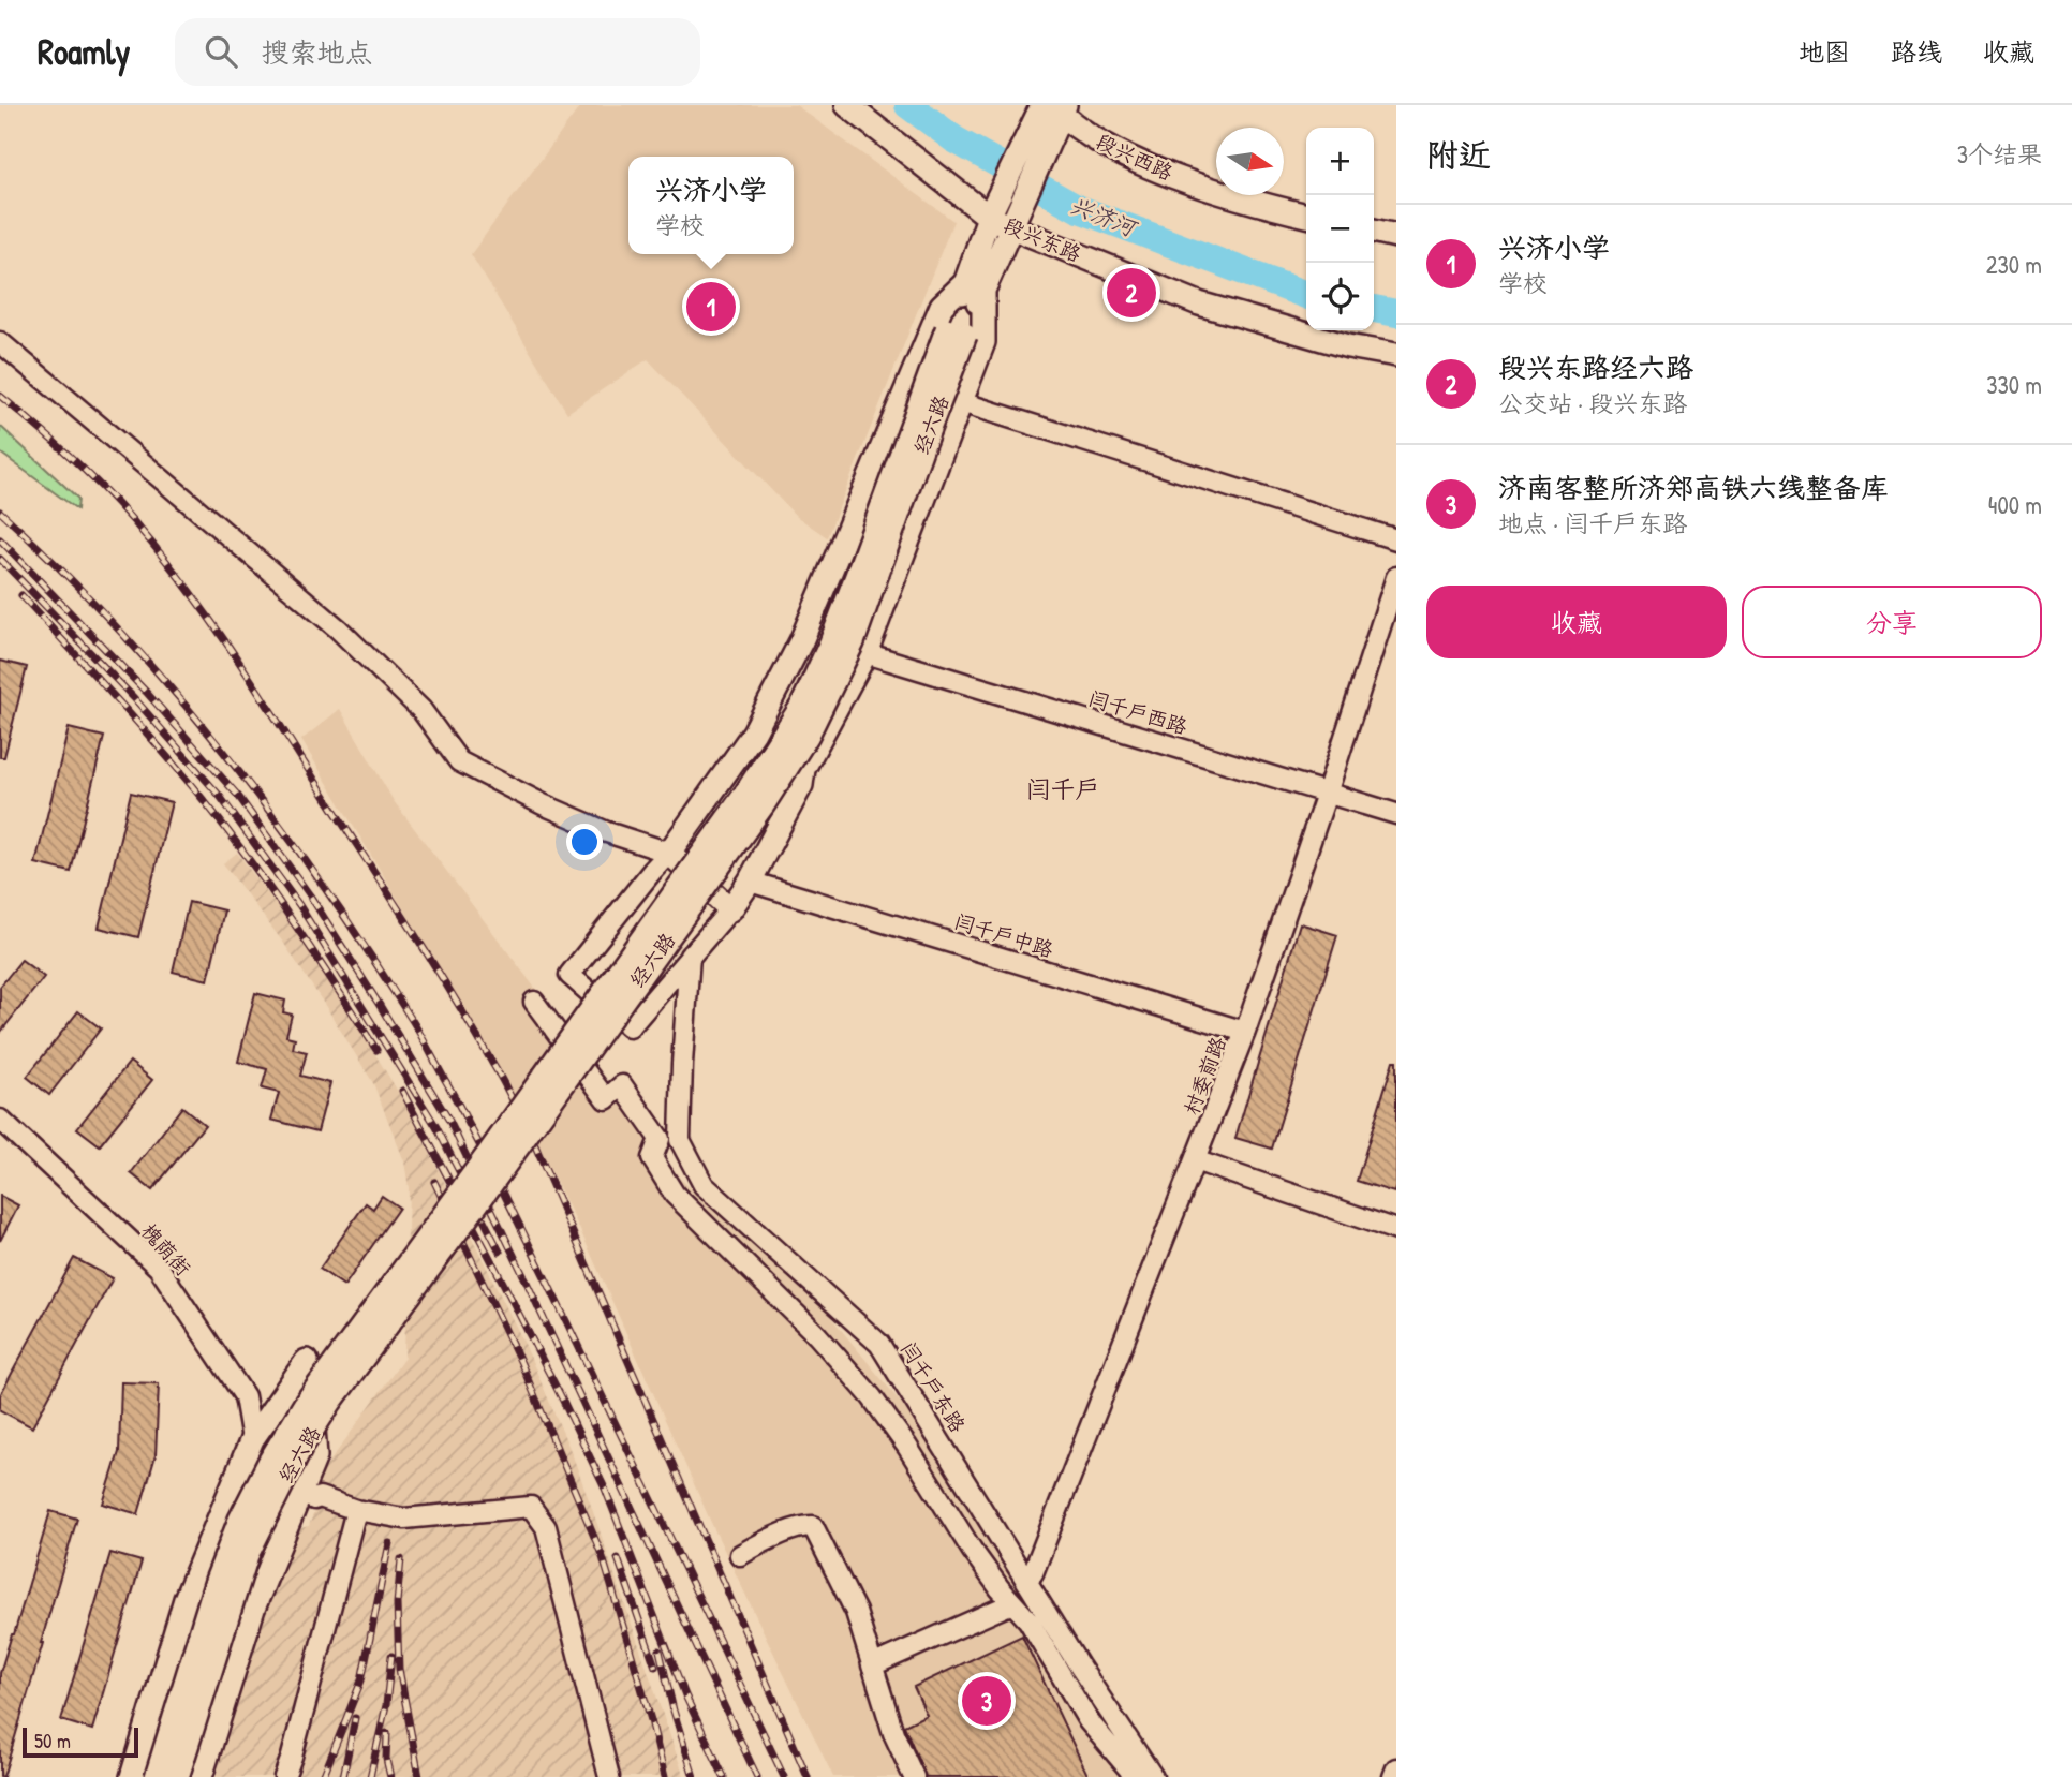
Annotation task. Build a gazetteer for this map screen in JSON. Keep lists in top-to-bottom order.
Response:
{
  "streets": {
    "main road": ["段兴西路", "段兴东路", "经六路"],
    "street": [
      "闫千户西路",
      "闫千户中路",
      "村委前路",
      "槐荫街",
      "闫千户东路"
    ]
  },
  "crossings": [
    ["段兴西路", "经六路"],
    ["段兴东路", "经六路"],
    ["闫千户西路", "村委前路"],
    ["闫千户中路", "村委前路"],
    ["村委前路", "闫千户东路"]
  ],
  "districts": ["闫千户"],
  "water": ["兴济河"],
  "scale_bar": "50 m",
  "north": "right",
  "page": {
    "header": "Roamly",
    "search": "搜索地点",
    "nav": ["地图", "路线", "收藏"],
    "heading": ["附近", "3个结果"],
    "map_buttons": ["+", "−"],
    "popup": ["兴济小学", "学校"],
    "list": [
      {
        "mark": "1",
        "name": "兴济小学",
        "note": "学校",
        "value": "230 m"
      },
      {
        "mark": "2",
        "name": "段兴东路经六路",
        "note": "公交站 · 段兴东路",
        "value": "330 m"
      },
      {
        "mark": "3",
        "name": "济南客整所济郑高铁六线整备库",
        "note": "地点 · 闫千户东路",
        "value": "400 m"
      }
    ],
    "pins": ["2", "1", "3"],
    "buttons": ["收藏", "分享"],
    "scale": "50 m"
  }
}
